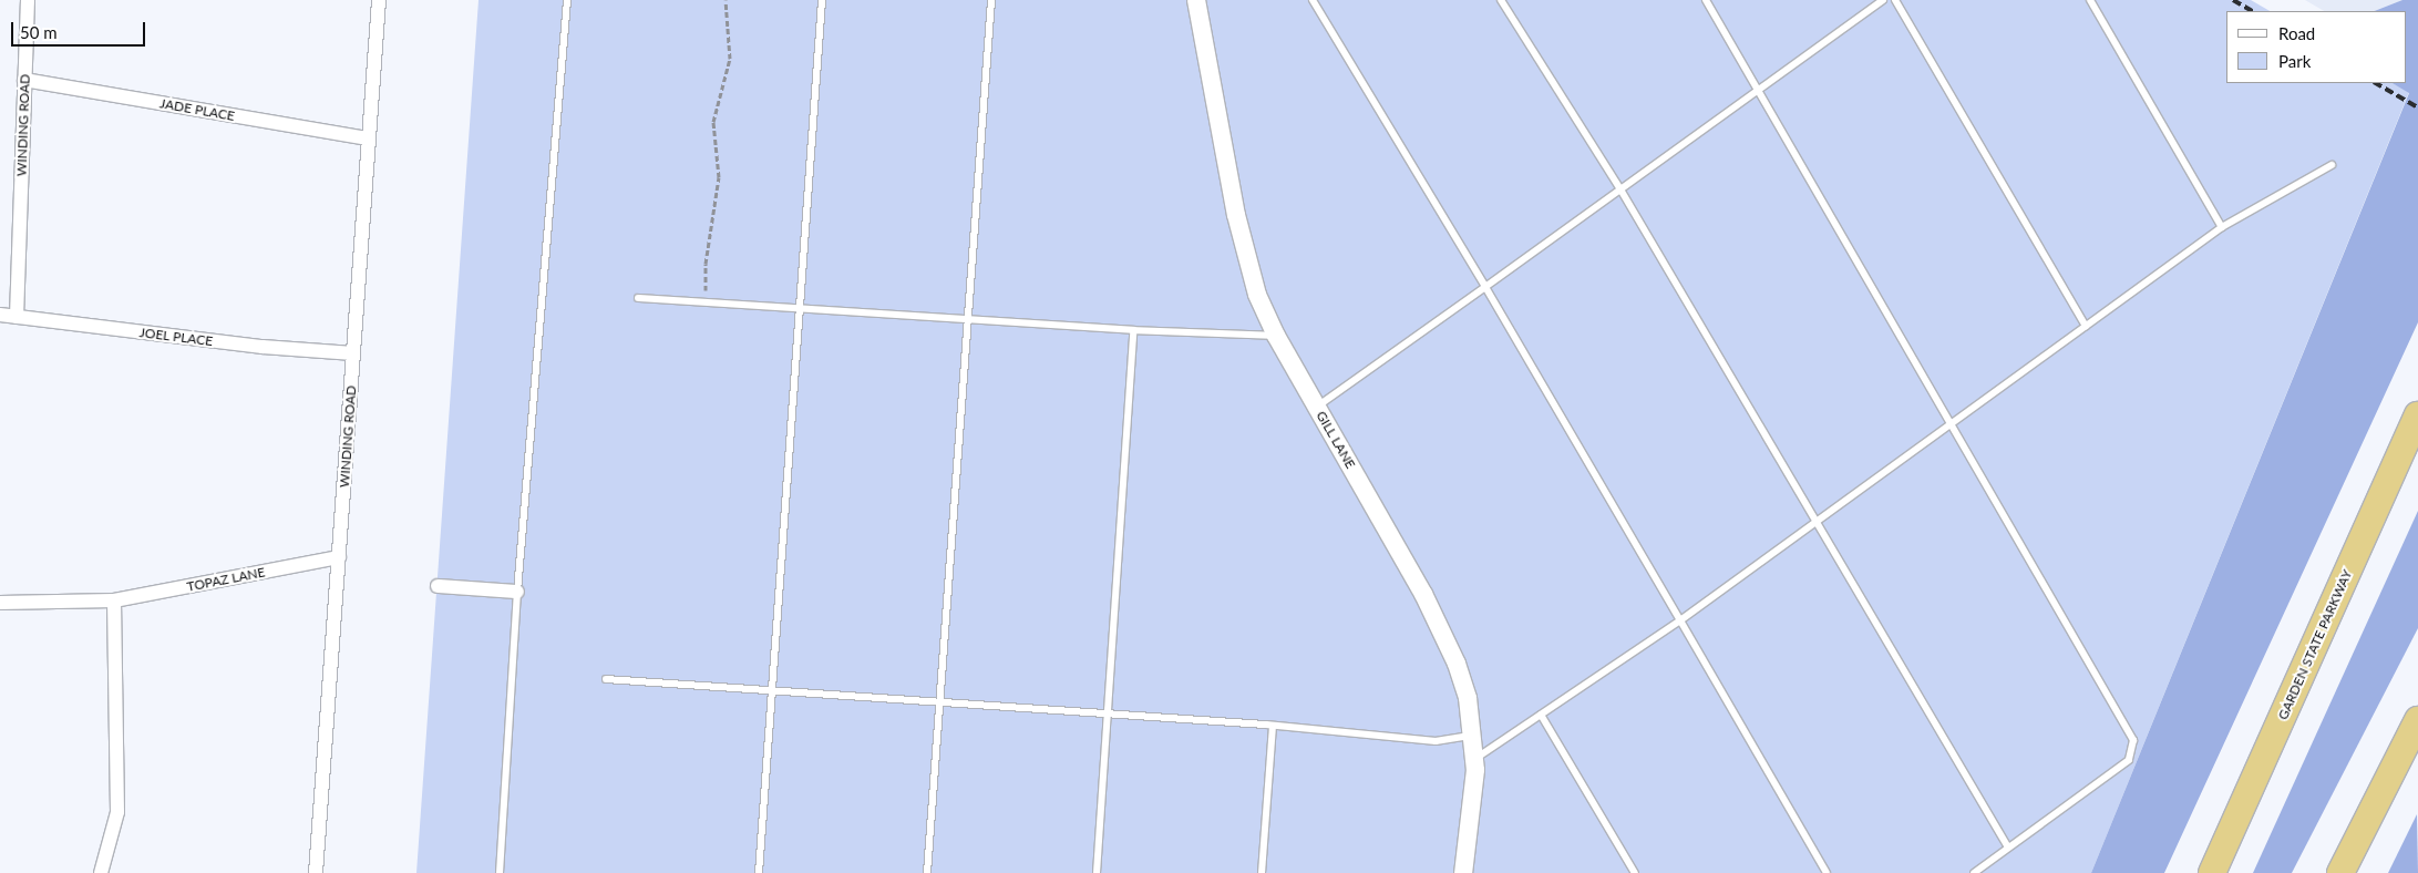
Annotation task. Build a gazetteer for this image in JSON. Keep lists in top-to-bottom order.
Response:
{
  "streets": {
    "highway": ["GARDEN STATE PARKWAY"],
    "street": [
      "JADE PLACE",
      "WINDING ROAD",
      "JOEL PLACE",
      "GILL LANE",
      "TOPAZ LANE"
    ]
  },
  "crossings": [
    ["JADE PLACE", "WINDING ROAD"],
    ["WINDING ROAD", "JOEL PLACE"],
    ["WINDING ROAD", "TOPAZ LANE"]
  ],
  "legend": ["Road", "Park"],
  "scale_bar": "50 m"
}
